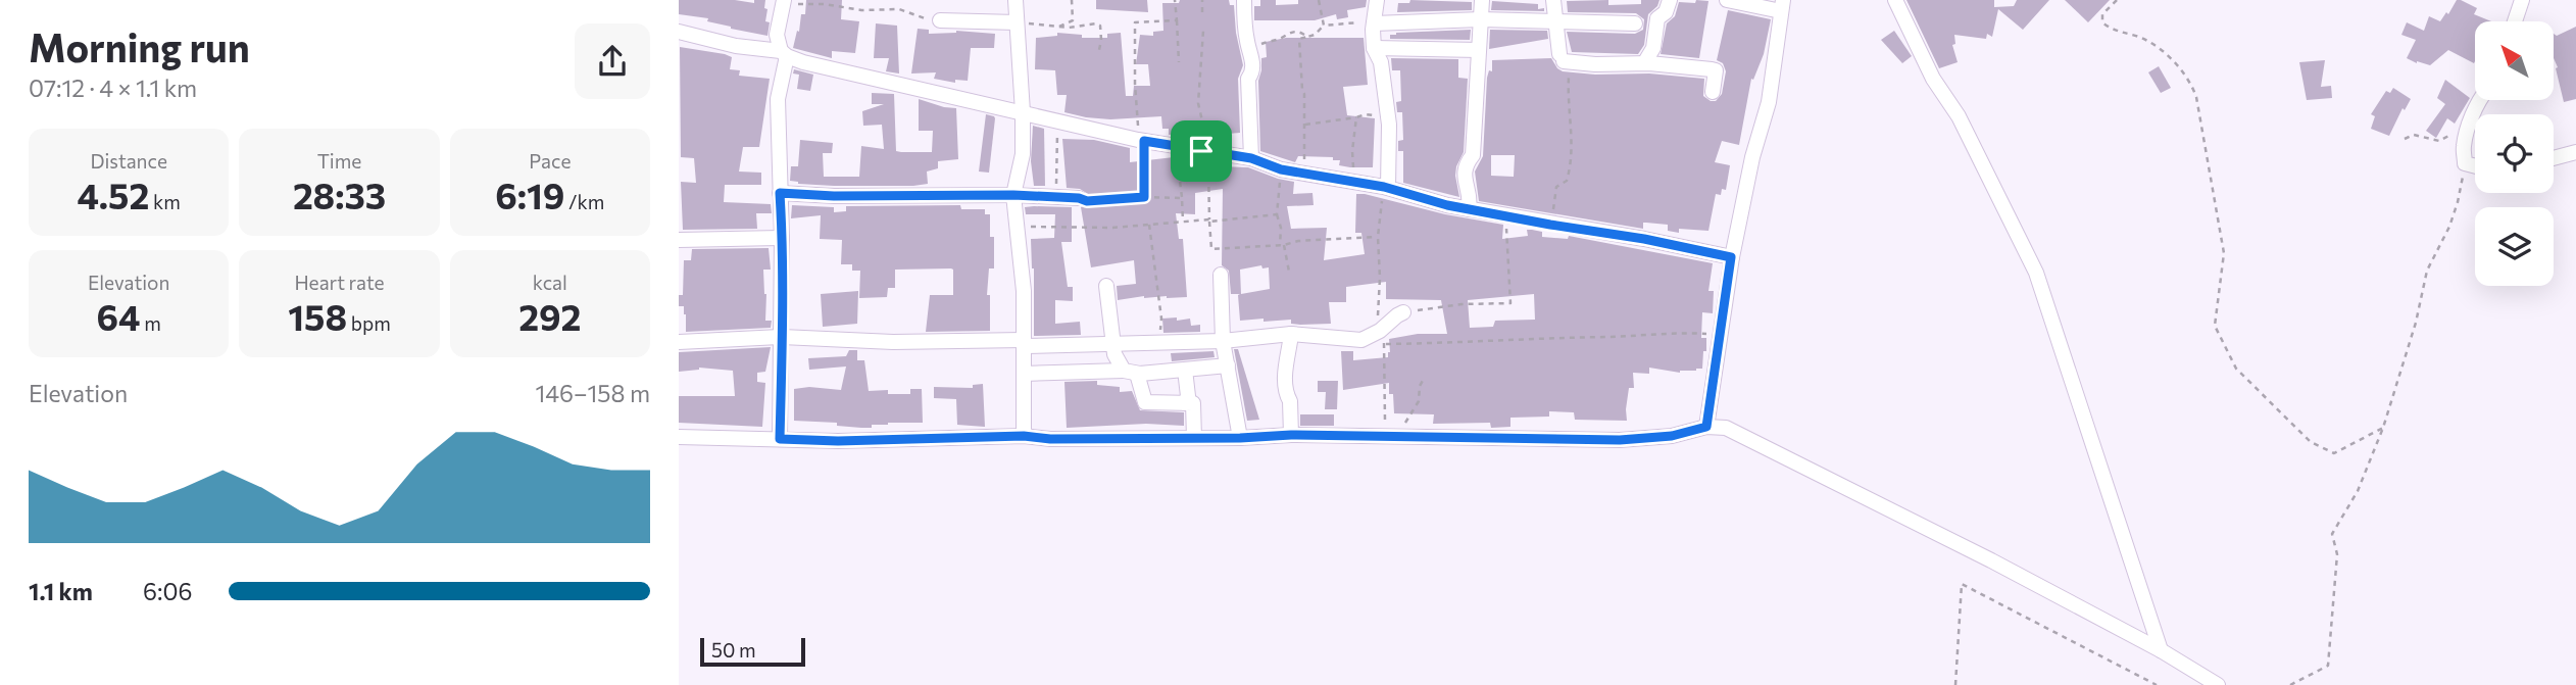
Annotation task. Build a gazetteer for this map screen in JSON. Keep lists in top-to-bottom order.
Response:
{
  "scale_bar": "50 m",
  "north": "top left",
  "page": {
    "heading": ["Morning run", "07:12 · 4 × 1.1 km"],
    "stats": [
      ["Distance", "4.52 km"],
      ["Time", "28:33"],
      ["Pace", "6:19 /km"],
      ["Elevation", "64 m"],
      ["Heart rate", "158 bpm"],
      ["kcal", "292"]
    ],
    "chart": ["Elevation", "146–158 m"],
    "list": [
      {
        "name": "1.1 km",
        "note": "6:06"
      }
    ],
    "scale": "50 m"
  }
}
